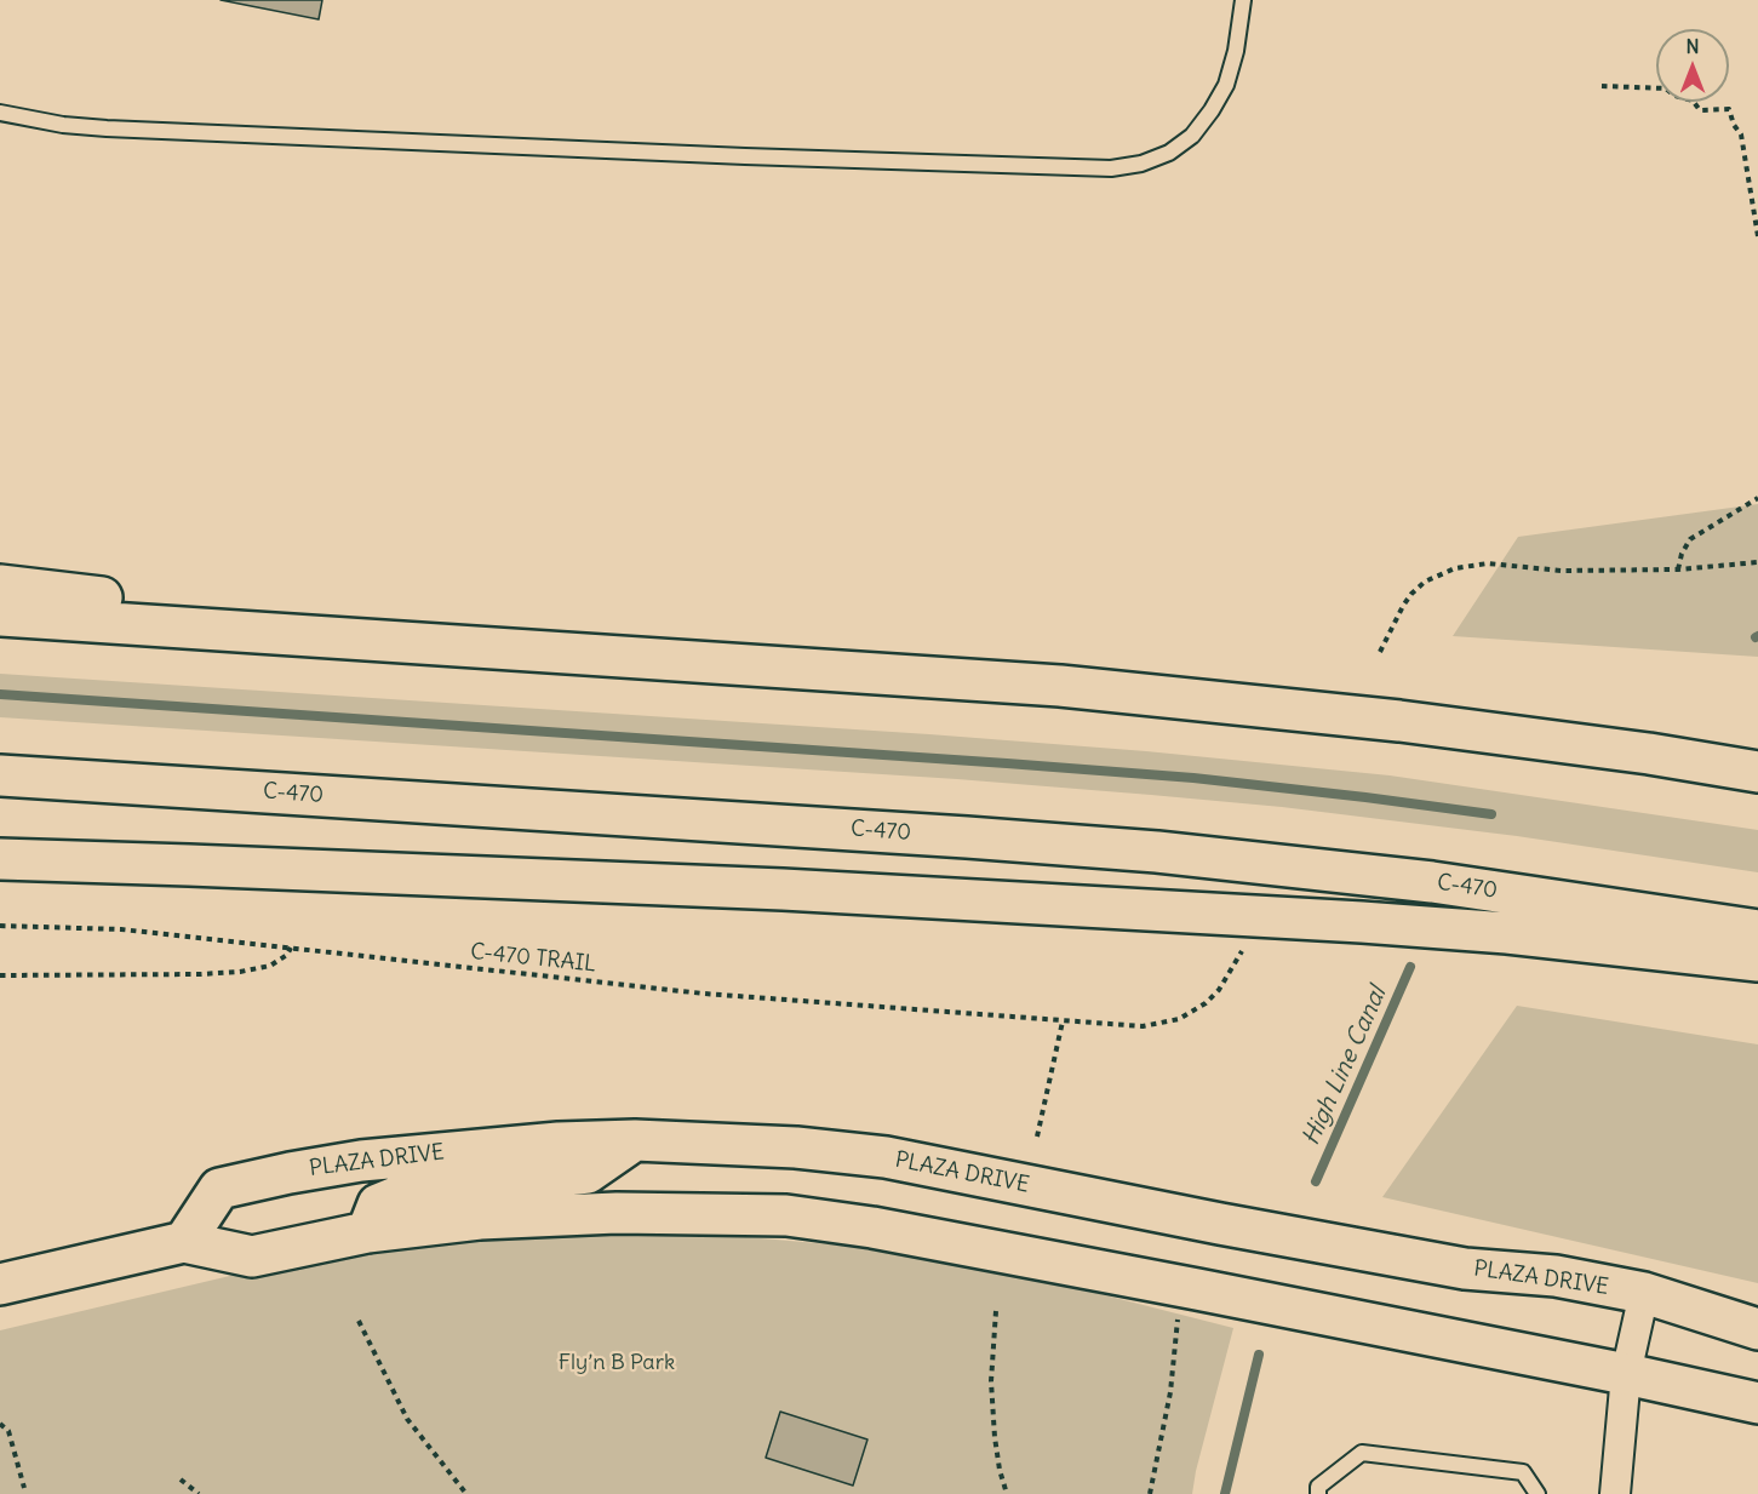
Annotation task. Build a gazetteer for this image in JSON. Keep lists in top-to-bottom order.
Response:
{
  "streets": {
    "main road": ["C-470", "PLAZA DRIVE"],
    "path": ["C-470 TRAIL"]
  },
  "water": ["High Line Canal"],
  "parks": ["Fly’n B Park"],
  "north": "top"
}
